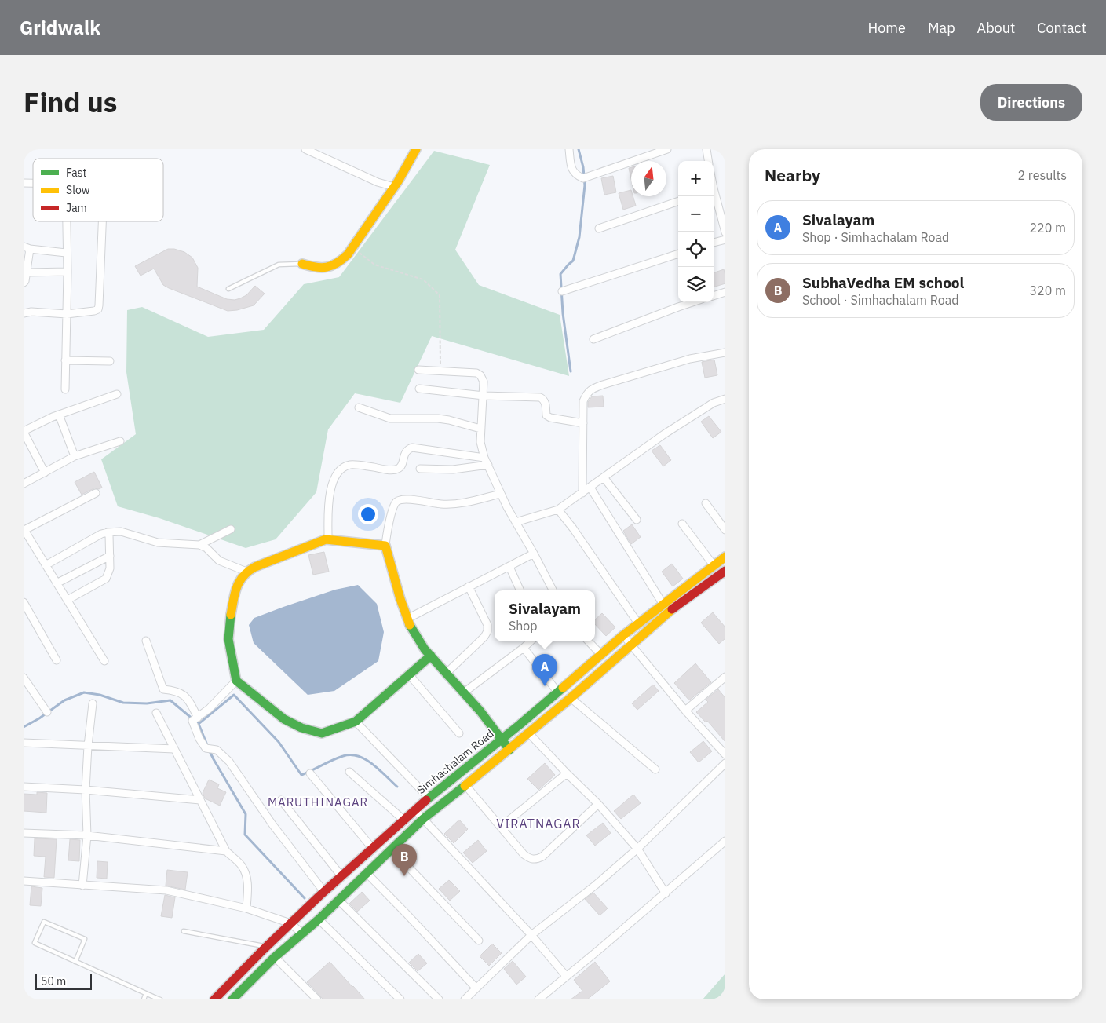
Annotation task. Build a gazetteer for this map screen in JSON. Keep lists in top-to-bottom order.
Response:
{
  "streets": {
    "main road": ["Simhachalam Road"]
  },
  "districts": ["MARUTHINAGAR", "VIRATNAGAR"],
  "legend": ["Fast", "Slow", "Jam"],
  "scale_bar": "50 m",
  "north": "top",
  "page": {
    "header": "Gridwalk",
    "nav": [
      "Home",
      "Map",
      "About",
      "Contact"
    ],
    "title": "Find us",
    "buttons": "Directions",
    "heading": ["Nearby", "2 results"],
    "map_buttons": ["+", "−"],
    "list": [
      {
        "mark": "A",
        "name": "Sivalayam",
        "note": "Shop · Simhachalam Road",
        "value": "220 m"
      },
      {
        "mark": "B",
        "name": "SubhaVedha EM school",
        "note": "School · Simhachalam Road",
        "value": "320 m"
      }
    ],
    "popup": ["Sivalayam", "Shop"],
    "pins": ["A", "B"],
    "scale": "50 m"
  }
}
